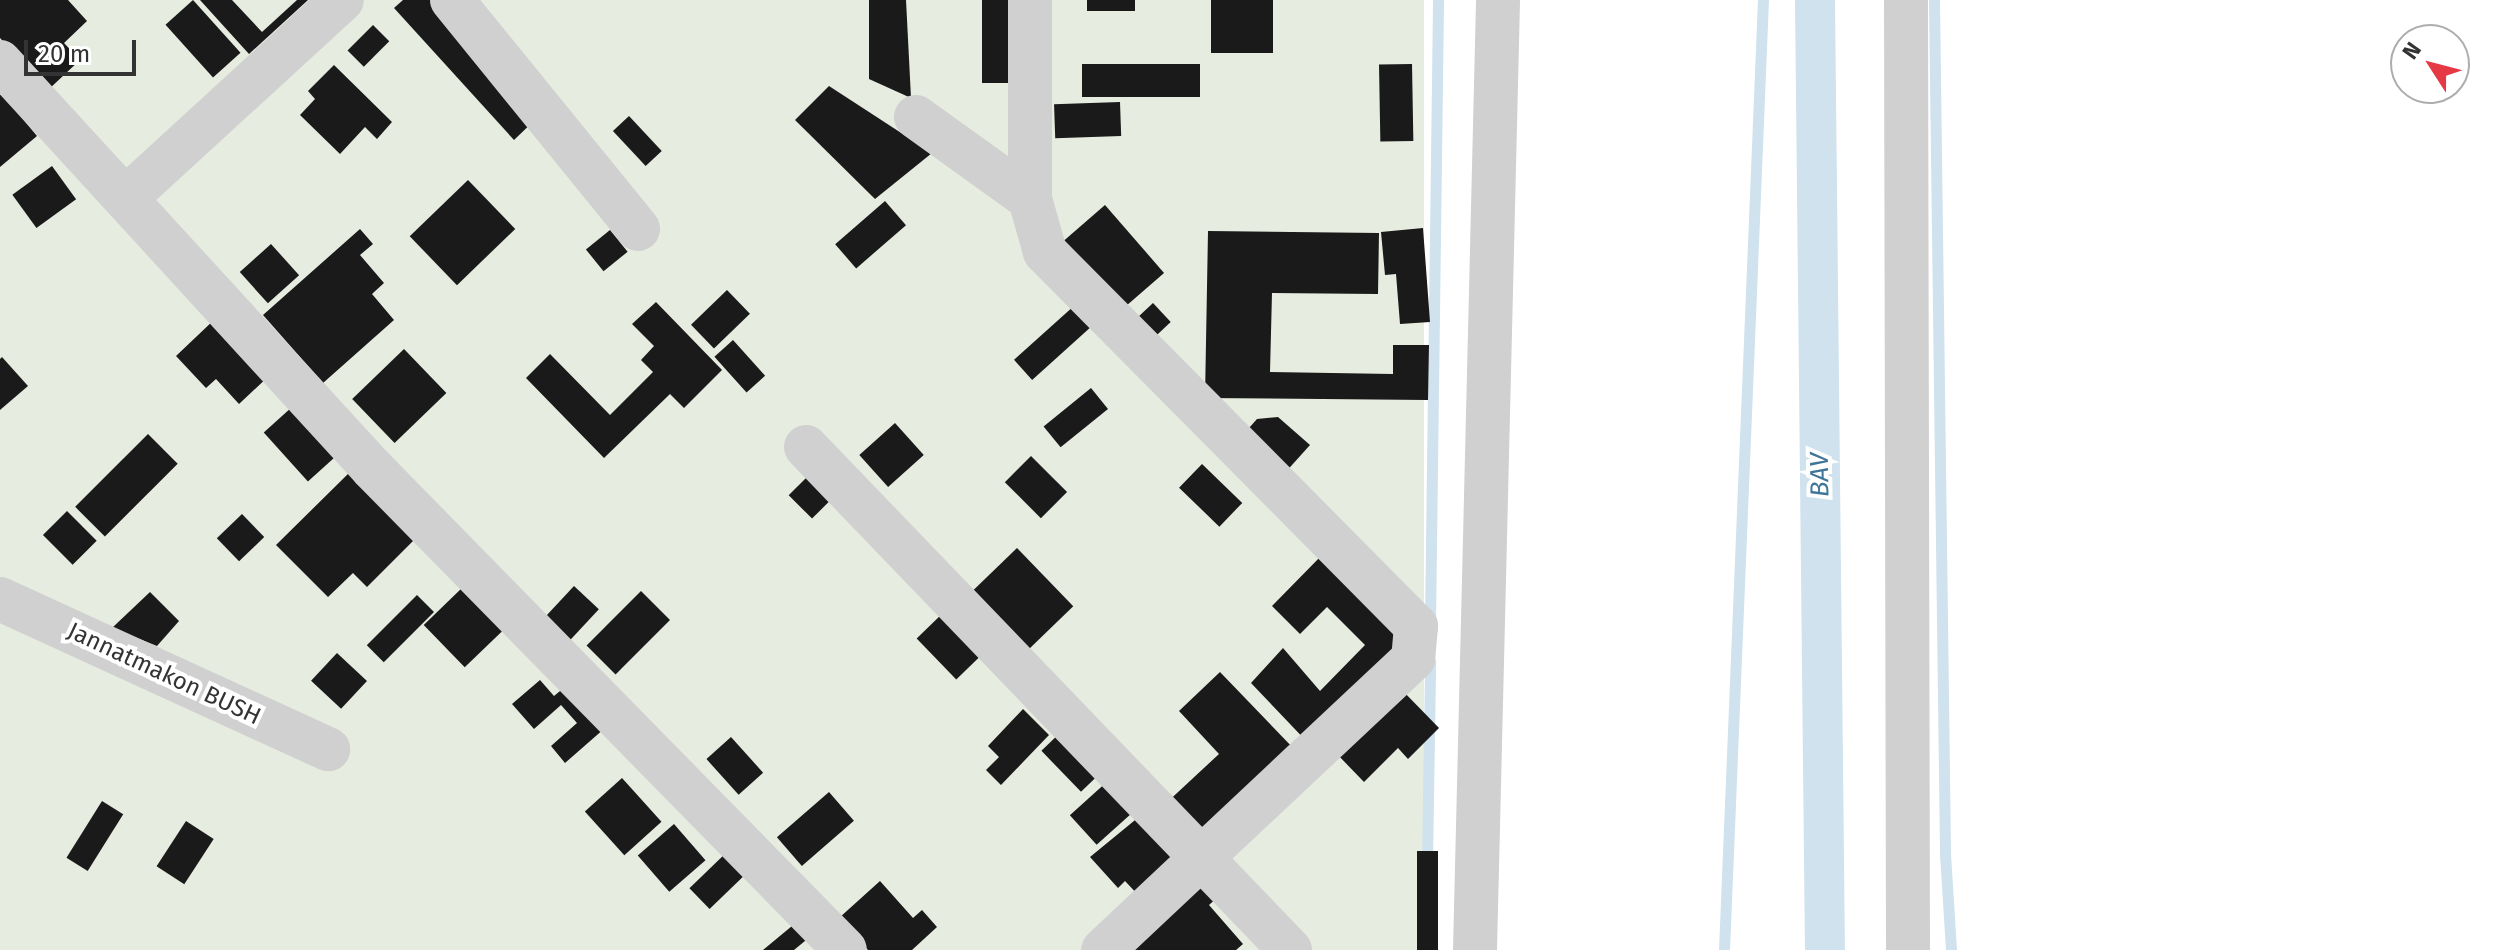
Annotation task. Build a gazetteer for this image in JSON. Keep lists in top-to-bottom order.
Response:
{
  "streets": {
    "street": ["Jannatmakon BUSH"]
  },
  "water": ["BAV"],
  "scale_bar": "20 m",
  "north": "top left"
}
